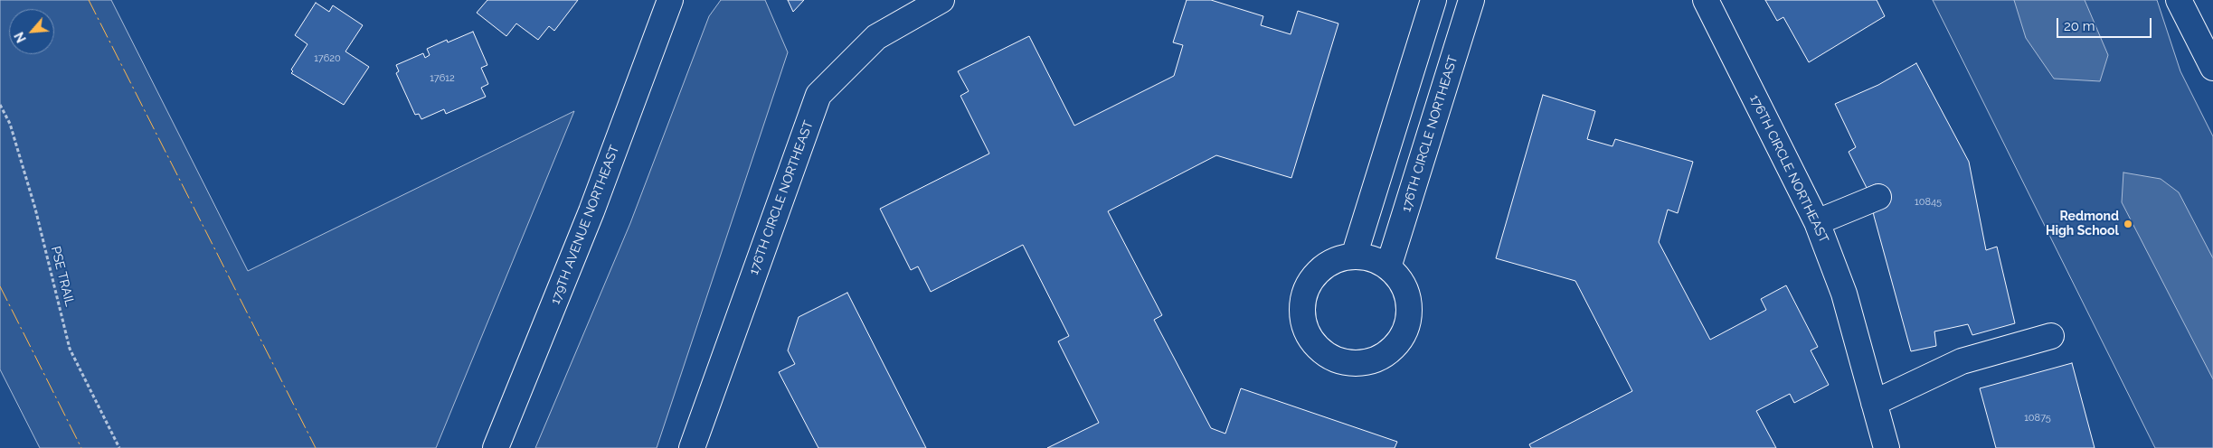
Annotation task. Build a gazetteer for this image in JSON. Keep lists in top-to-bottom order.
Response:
{
  "streets": {
    "street": ["176TH CIRCLE NORTHEAST", "179TH AVENUE NORTHEAST"],
    "path": ["PSE TRAIL"]
  },
  "places": ["Redmond High School"],
  "house_numbers": [
    "17620",
    "17612",
    "10845",
    "10875"
  ],
  "scale_bar": "20 m",
  "north": "bottom left"
}
